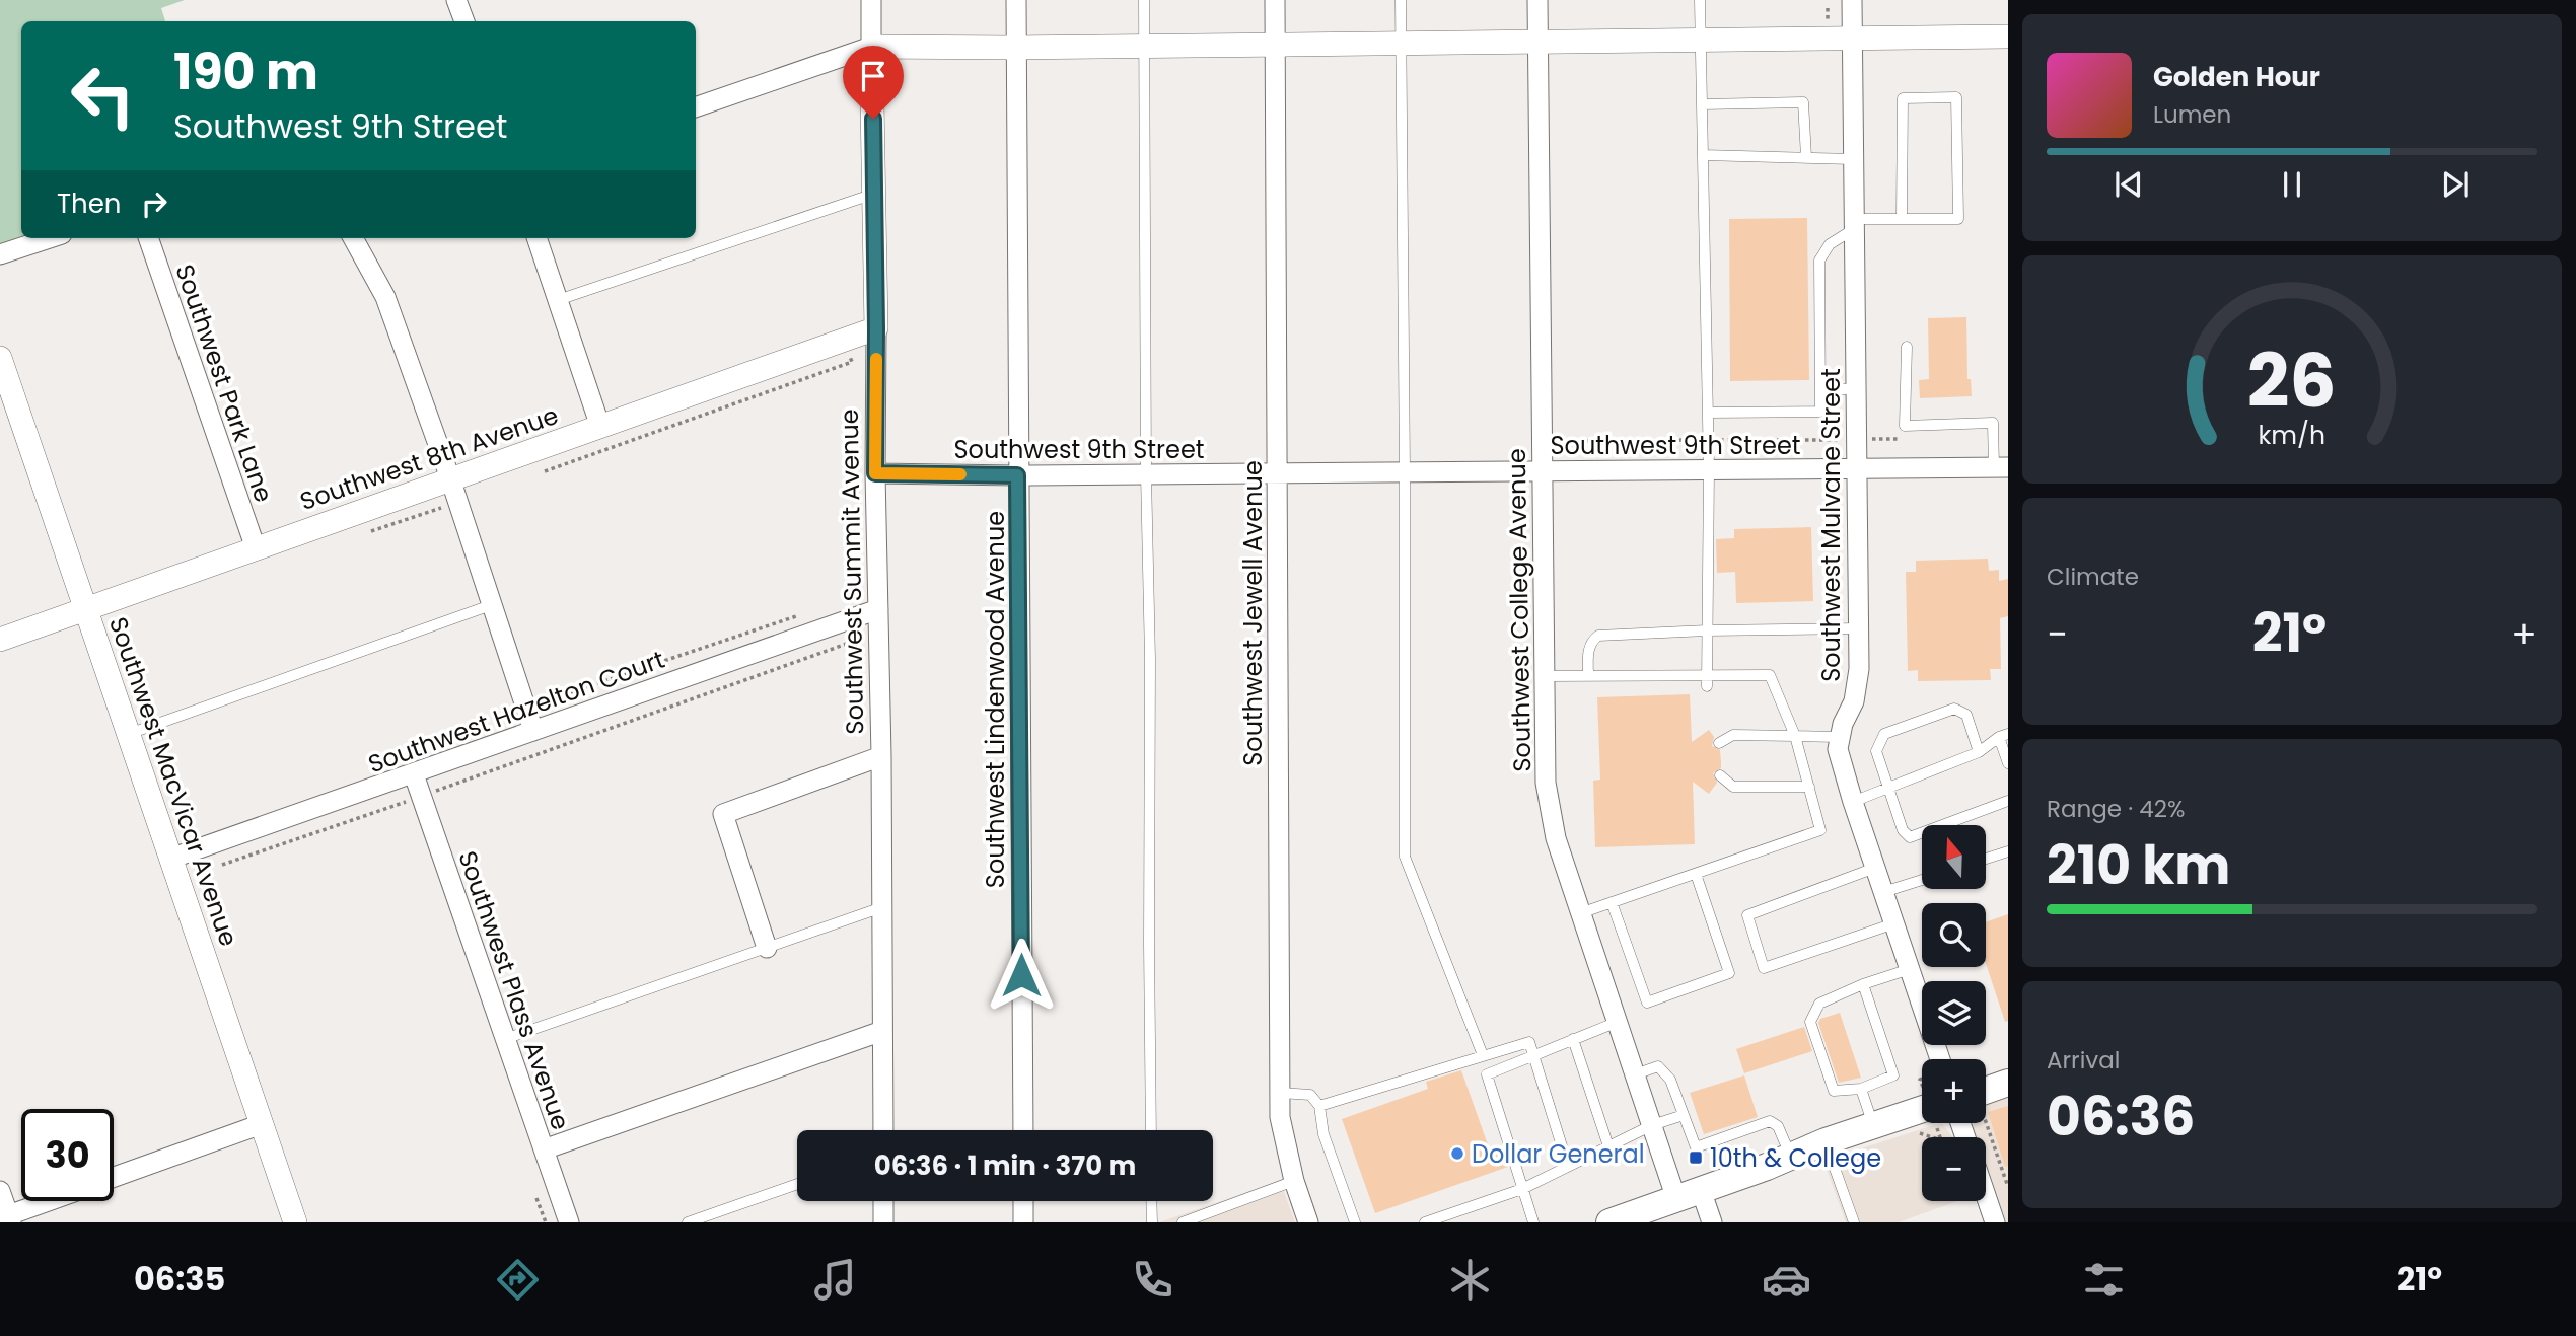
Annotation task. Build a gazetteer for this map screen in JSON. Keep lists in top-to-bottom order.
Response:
{
  "streets": {
    "street": [
      "Southwest Park Lane",
      "Southwest 9th Street",
      "Southwest 8th Avenue",
      "Southwest Mulvane Street",
      "Southwest Summit Avenue",
      "Southwest College Avenue",
      "Southwest Jewell Avenue",
      "Southwest Lindenwood Avenue",
      "Southwest Hazelton Court",
      "Southwest MacVicar Avenue",
      "Southwest Plass Avenue"
    ]
  },
  "crossings": [
    ["Southwest Park Lane", "Southwest 8th Avenue"],
    ["Southwest 9th Street", "Southwest Mulvane Street"],
    ["Southwest 9th Street", "Southwest Summit Avenue"],
    ["Southwest 9th Street", "Southwest College Avenue"],
    ["Southwest 9th Street", "Southwest Jewell Avenue"],
    ["Southwest 9th Street", "Southwest Lindenwood Avenue"],
    ["Southwest 8th Avenue", "Southwest Summit Avenue"],
    ["Southwest 8th Avenue", "Southwest MacVicar Avenue"],
    ["Southwest Summit Avenue", "Southwest Hazelton Court"],
    ["Southwest Hazelton Court", "Southwest MacVicar Avenue"],
    ["Southwest Hazelton Court", "Southwest Plass Avenue"]
  ],
  "places": {
    "other": ["Dollar General"],
    "transit": ["10th & College"]
  },
  "north": "top",
  "page": {
    "turn": ["190 m", "Southwest 9th Street"],
    "song": ["Golden Hour", "Lumen"],
    "then": "Then",
    "tile": [
      "Climate",
      ["Range · 42%", "210 km"],
      ["Arrival", "06:36"]
    ],
    "heat": ["−", "21°", "+"],
    "map_buttons": ["+", "−"],
    "limit": "30",
    "trip": "06:36 · 1 min · 370 m",
    "tabs": ["06:35", "21°"],
    "gauge": ["26", "km/h"]
  }
}
